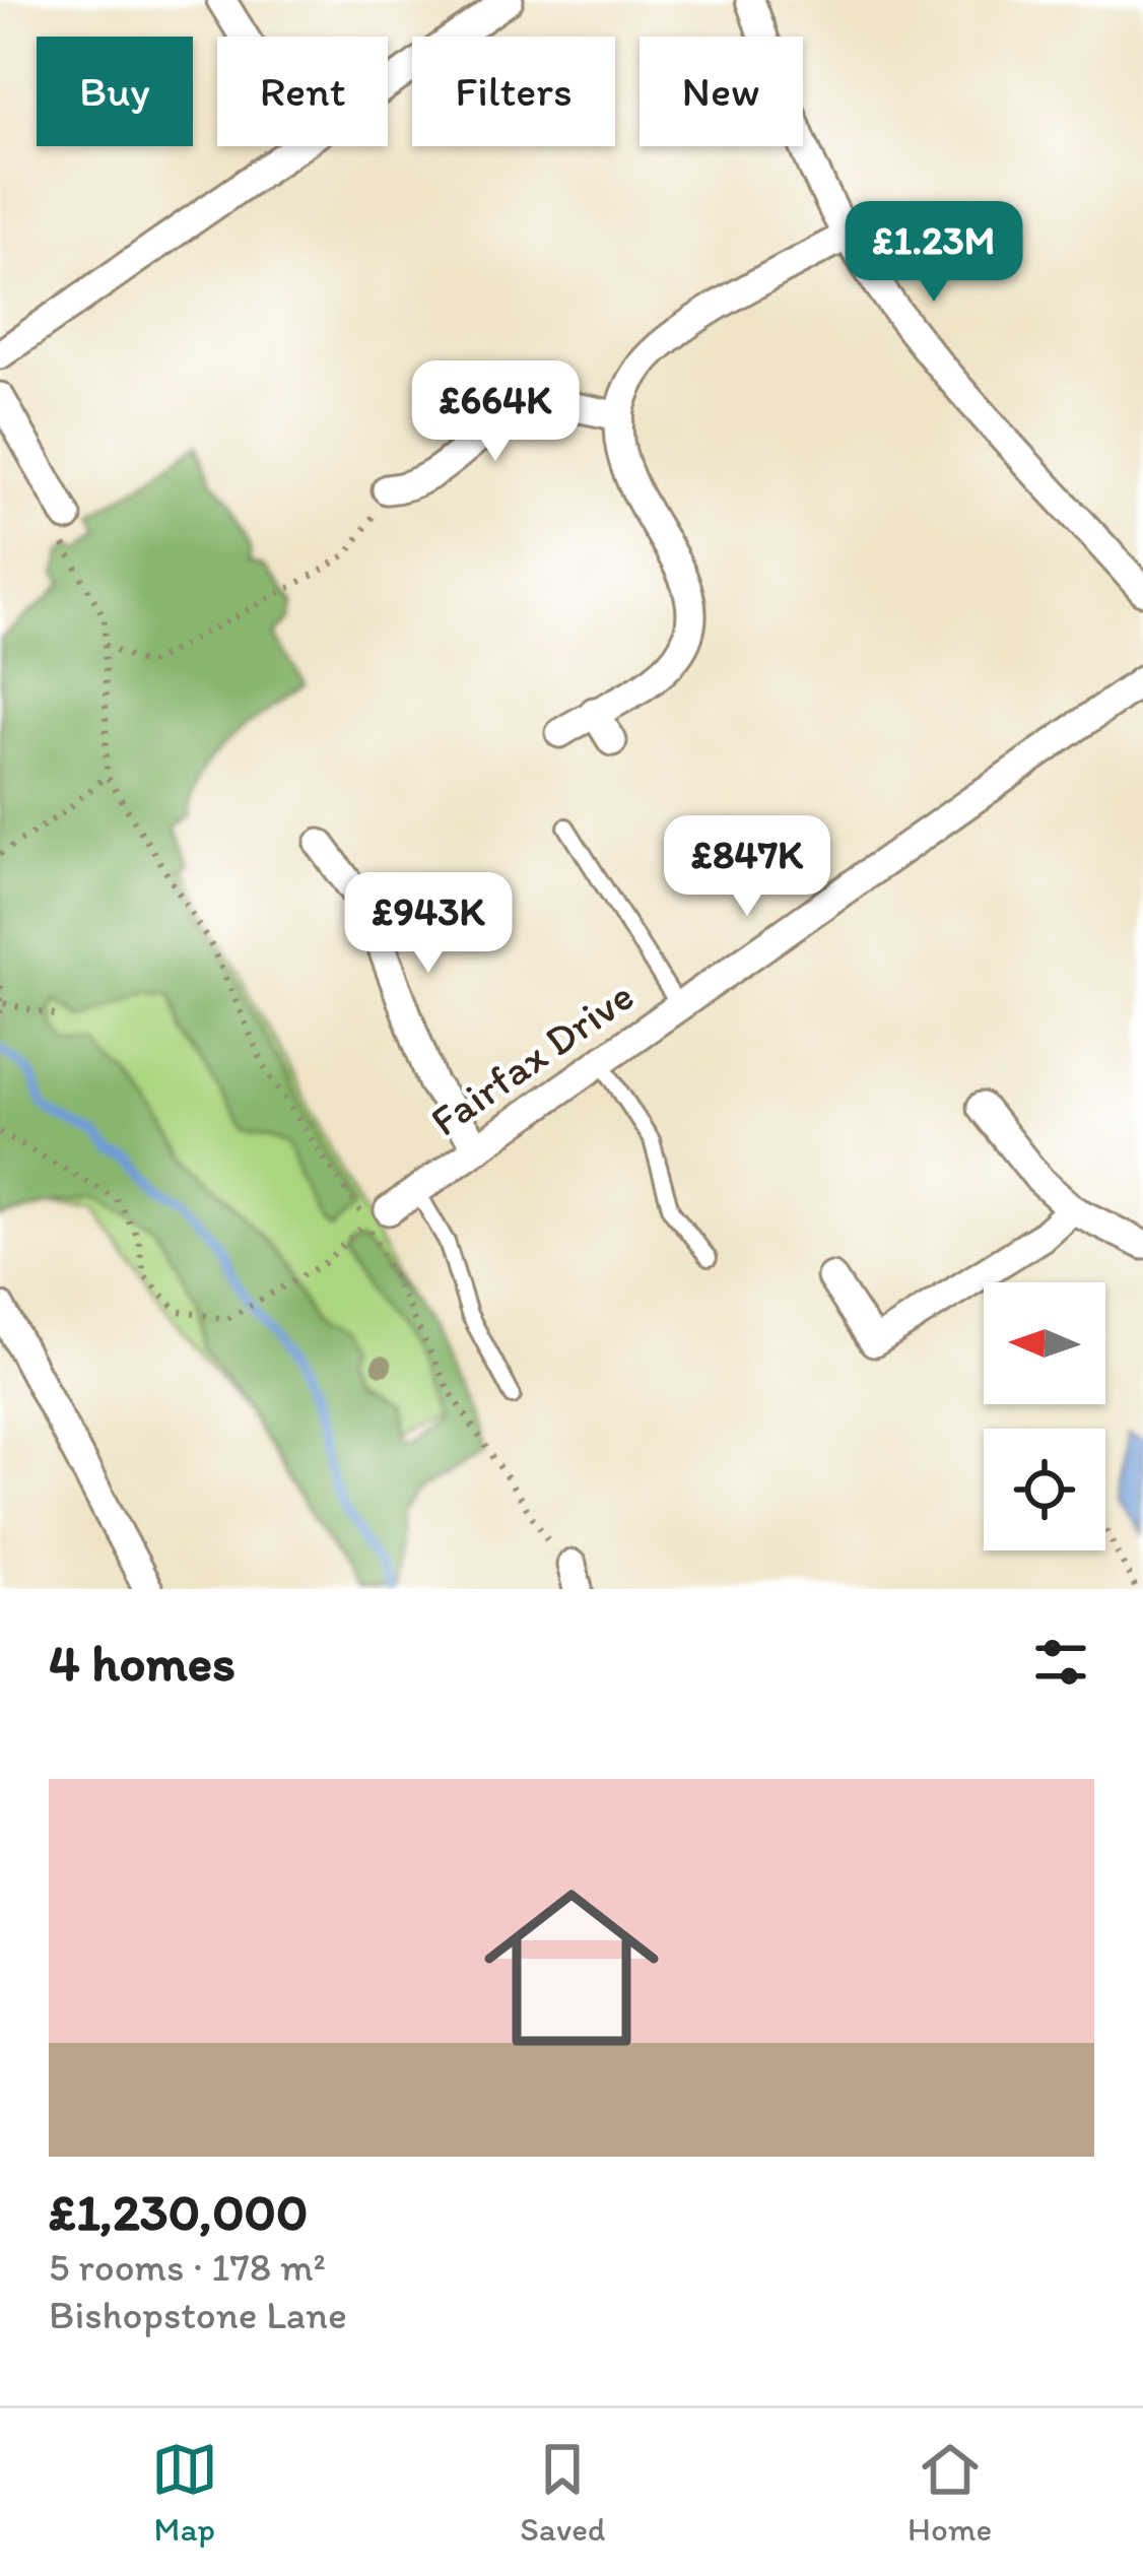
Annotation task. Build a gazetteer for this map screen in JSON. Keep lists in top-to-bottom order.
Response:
{
  "streets": {
    "street": ["Fairfax Drive"]
  },
  "north": "left",
  "page": {
    "chip": [
      "Buy",
      "Rent",
      "Filters",
      "New"
    ],
    "price": [
      "£1.23M",
      "£664K",
      "£847K",
      "£943K"
    ],
    "heading": "4 homes",
    "list": [
      {
        "name": "£1,230,000",
        "note": "5 rooms · 178 m² · Bishopstone Lane"
      }
    ],
    "tabs": ["Map", "Saved", "Home"]
  }
}
